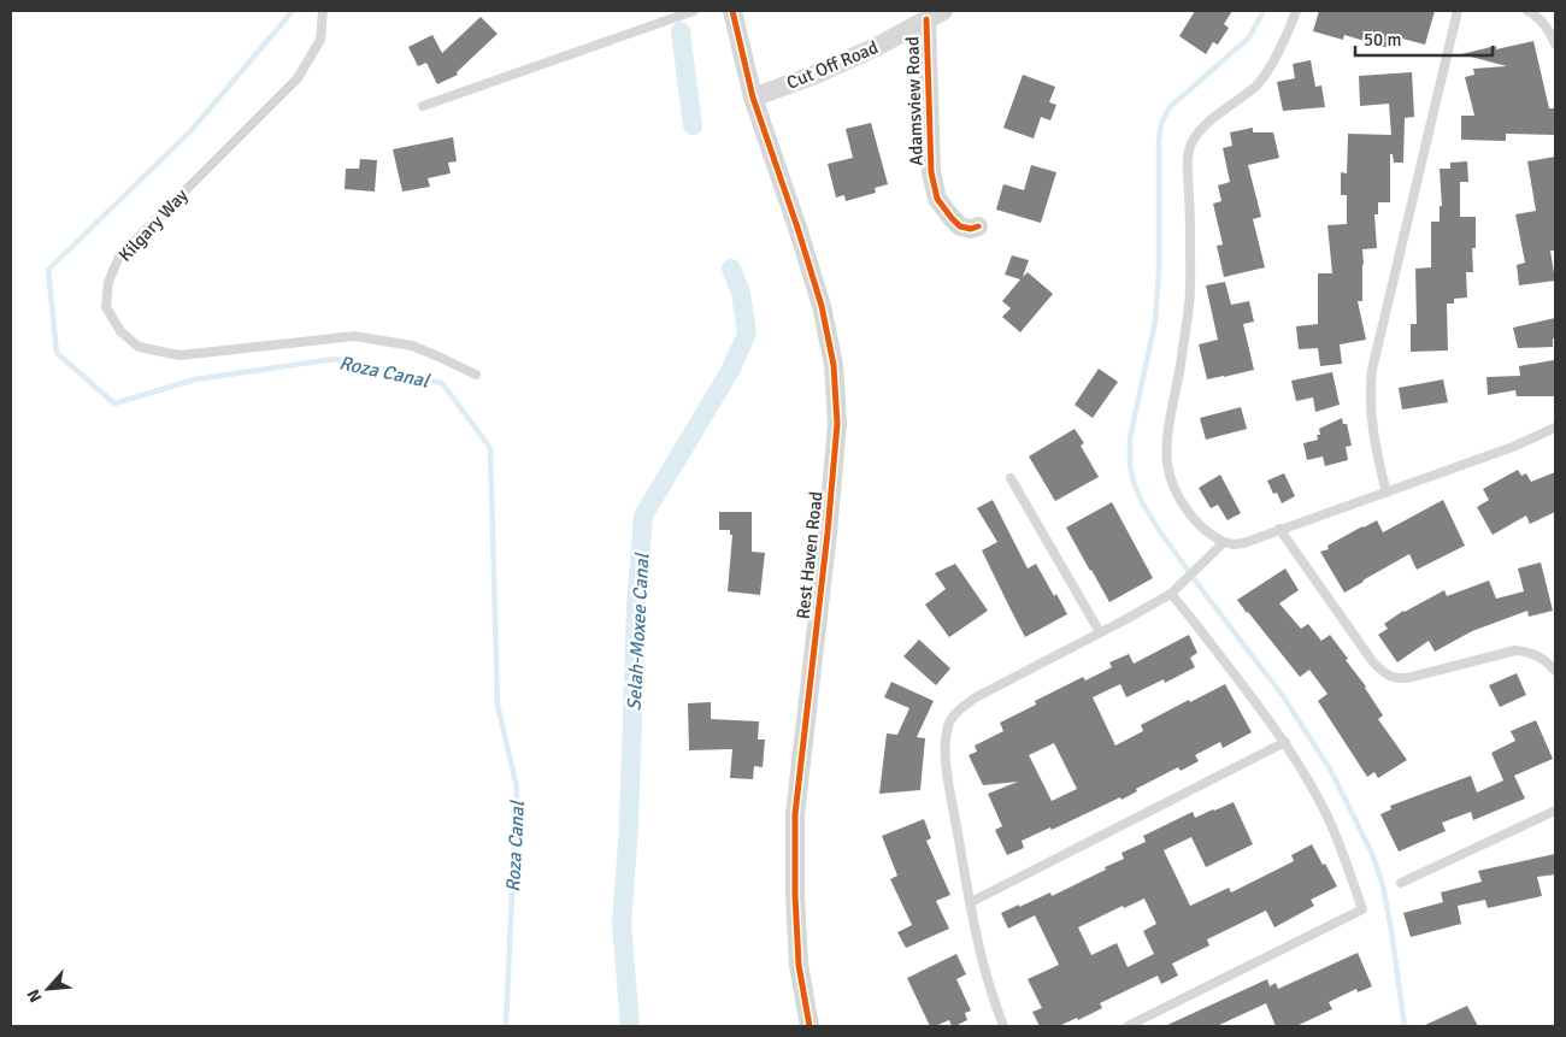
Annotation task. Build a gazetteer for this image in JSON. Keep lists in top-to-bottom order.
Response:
{
  "streets": {
    "street": ["Cut Off Road", "Adamsview Road", "Rest Haven Road"],
    "lane": ["Kilgary Way"]
  },
  "crossings": [
    ["Cut Off Road", "Adamsview Road"],
    ["Cut Off Road", "Rest Haven Road"]
  ],
  "water": ["Roza Canal", "Selah-Moxee Canal"],
  "scale_bar": "50 m",
  "north": "bottom left"
}
